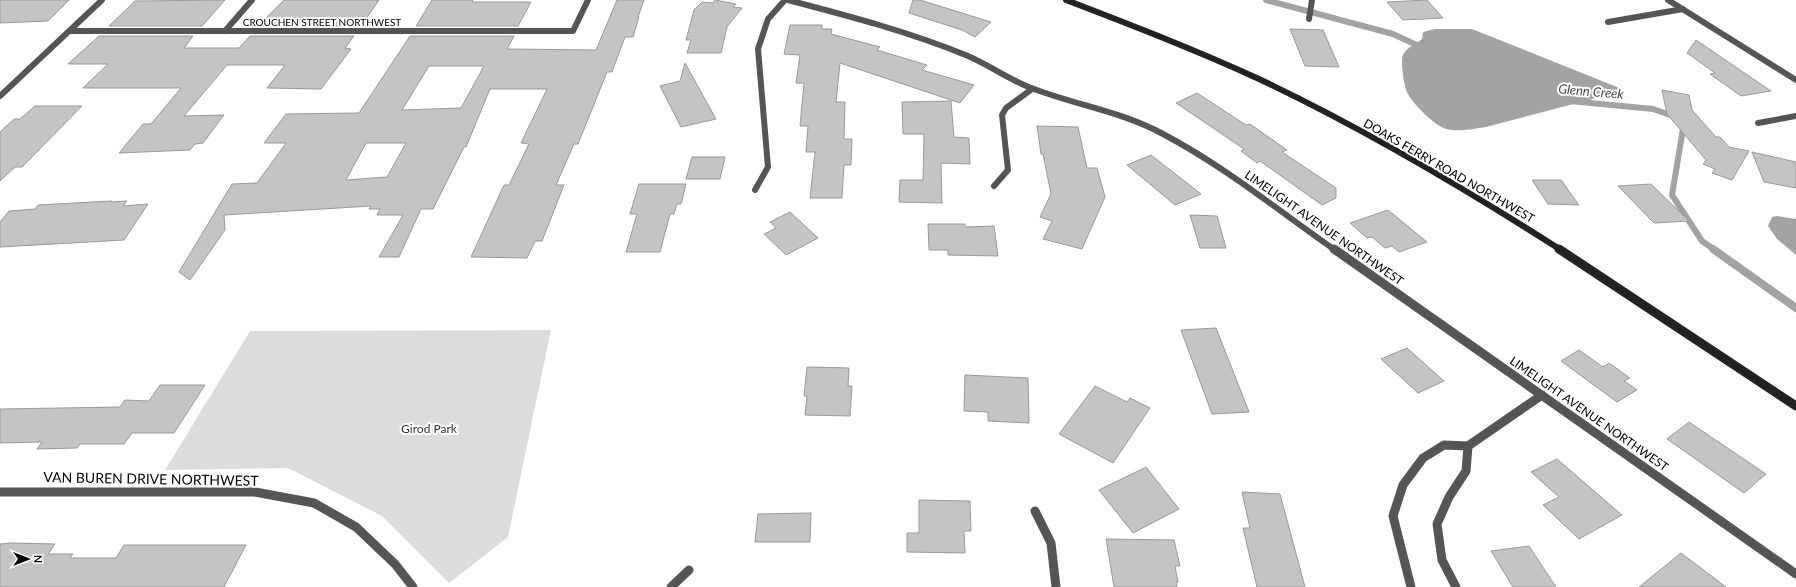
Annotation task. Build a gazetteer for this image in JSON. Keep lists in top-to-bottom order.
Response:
{
  "streets": {
    "main road": ["DOAKS FERRY ROAD NORTHWEST"],
    "street": ["CROUCHEN STREET NORTHWEST", "LIMELIGHT AVENUE NORTHWEST", "VAN BUREN DRIVE NORTHWEST"]
  },
  "water": ["Glenn Creek"],
  "parks": ["Girod Park"],
  "north": "right"
}
